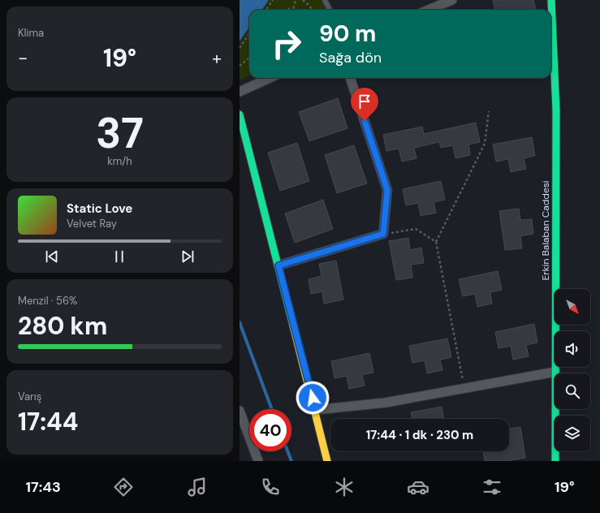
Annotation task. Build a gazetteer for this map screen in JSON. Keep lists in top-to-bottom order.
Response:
{
  "streets": {
    "street": ["Erkin Balaban Caddesi"]
  },
  "north": "bottom right",
  "page": {
    "tile": [
      "Klima",
      ["37", "km/h"],
      ["Menzil · 56%", "280 km"],
      ["Varış", "17:44"]
    ],
    "turn": ["90 m", "Sağa dön"],
    "heat": ["−", "19°", "+"],
    "song": ["Static Love", "Velvet Ray"],
    "limit": "40",
    "trip": "17:44 · 1 dk · 230 m",
    "tabs": ["17:43", "19°"]
  }
}
